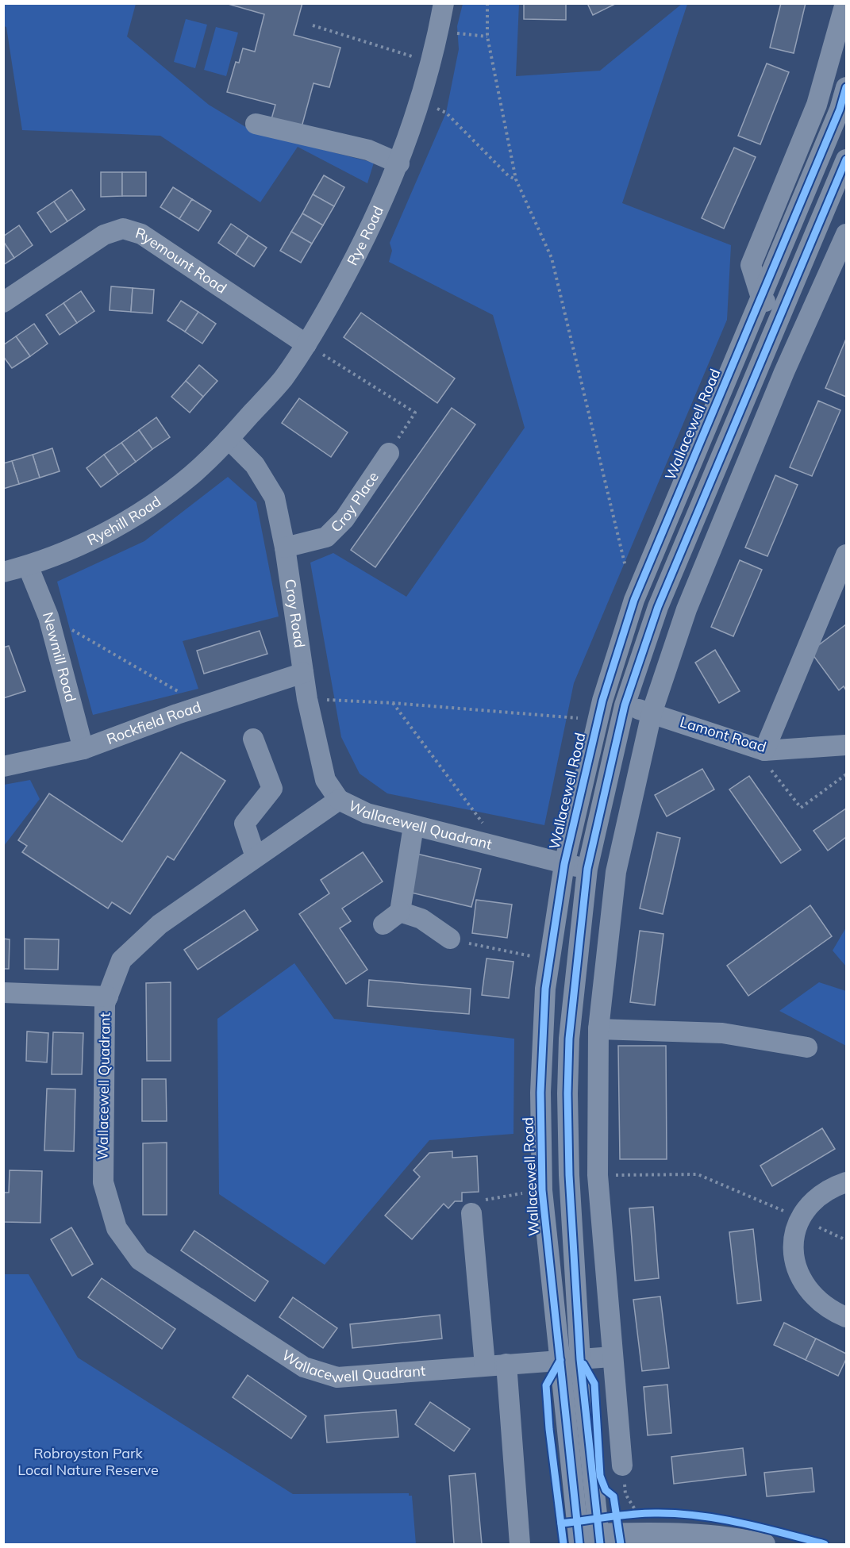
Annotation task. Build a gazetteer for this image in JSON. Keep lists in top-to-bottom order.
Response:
{
  "streets": {
    "street": [
      "Rye Road",
      "Ryemount Road",
      "Wallacewell Road",
      "Croy Place",
      "Ryehill Road",
      "Croy Road",
      "Newmill Road",
      "Rockfield Road",
      "Lamont Road",
      "Wallacewell Quadrant"
    ]
  },
  "crossings": [
    ["Rye Road", "Ryemount Road"],
    ["Rye Road", "Ryehill Road"],
    ["Rye Road", "Croy Road"],
    ["Wallacewell Road", "Lamont Road"],
    ["Wallacewell Road", "Wallacewell Quadrant"],
    ["Croy Place", "Croy Road"],
    ["Ryehill Road", "Croy Road"],
    ["Ryehill Road", "Newmill Road"],
    ["Croy Road", "Rockfield Road"],
    ["Croy Road", "Wallacewell Quadrant"],
    ["Newmill Road", "Rockfield Road"]
  ],
  "parks": ["Robroyston Park Local Nature Reserve"]
}
